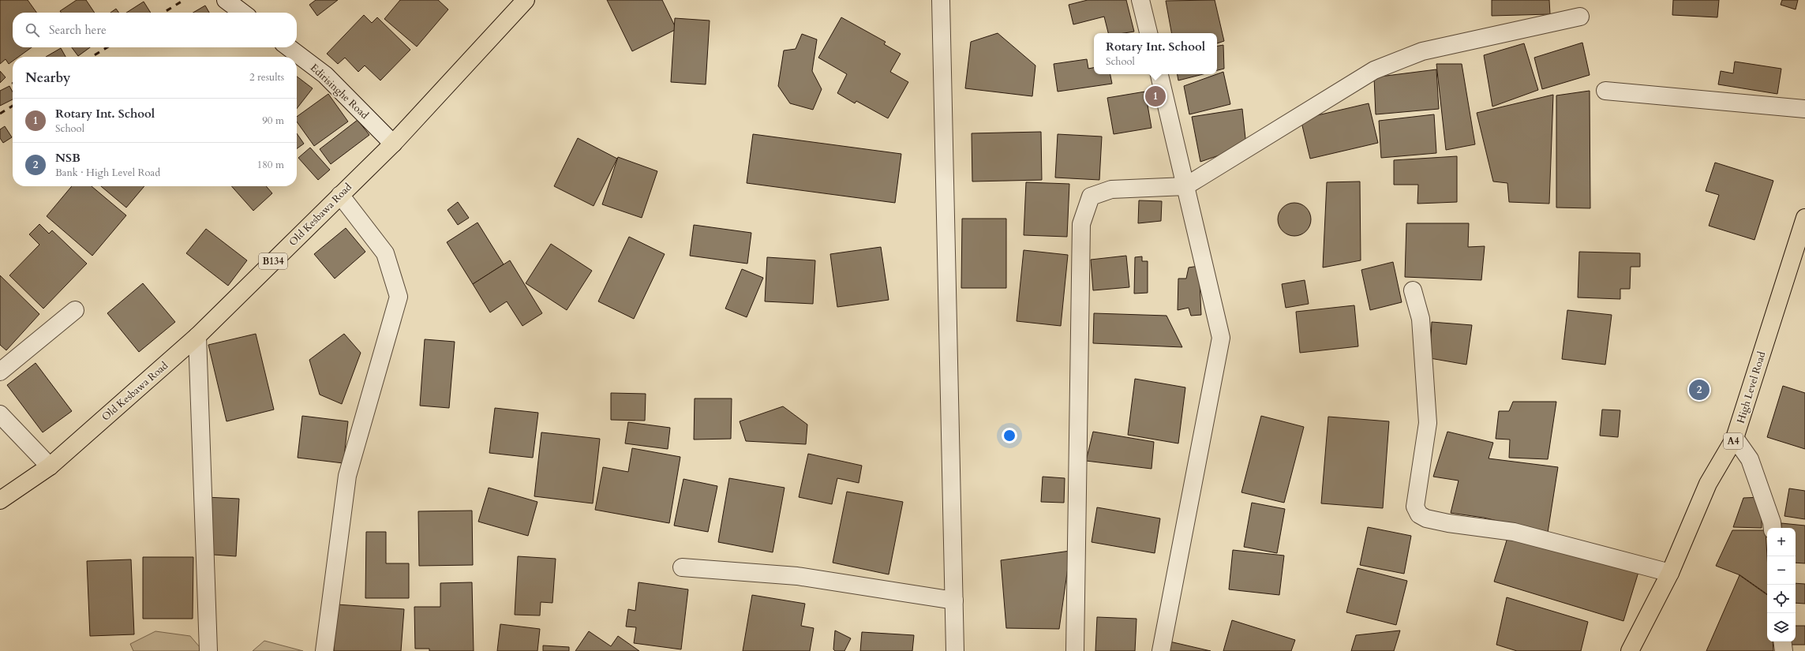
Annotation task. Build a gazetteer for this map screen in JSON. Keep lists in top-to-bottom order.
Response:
{
  "streets": {
    "main road": [
      "Old Kesbawa Road",
      "B134",
      "High Level Road",
      "A4"
    ],
    "street": ["Edirisinghe Road"]
  },
  "crossings": [
    ["Edirisinghe Road", "Old Kesbawa Road"]
  ],
  "page": {
    "search": "Search here",
    "popup": ["Rotary Int. School", "School"],
    "heading": ["Nearby", "2 results"],
    "pins": ["1", "2"],
    "list": [
      {
        "mark": "1",
        "name": "Rotary Int. School",
        "note": "School",
        "value": "90 m"
      },
      {
        "mark": "2",
        "name": "NSB",
        "note": "Bank · High Level Road",
        "value": "180 m"
      }
    ],
    "map_buttons": ["+", "−"]
  }
}
